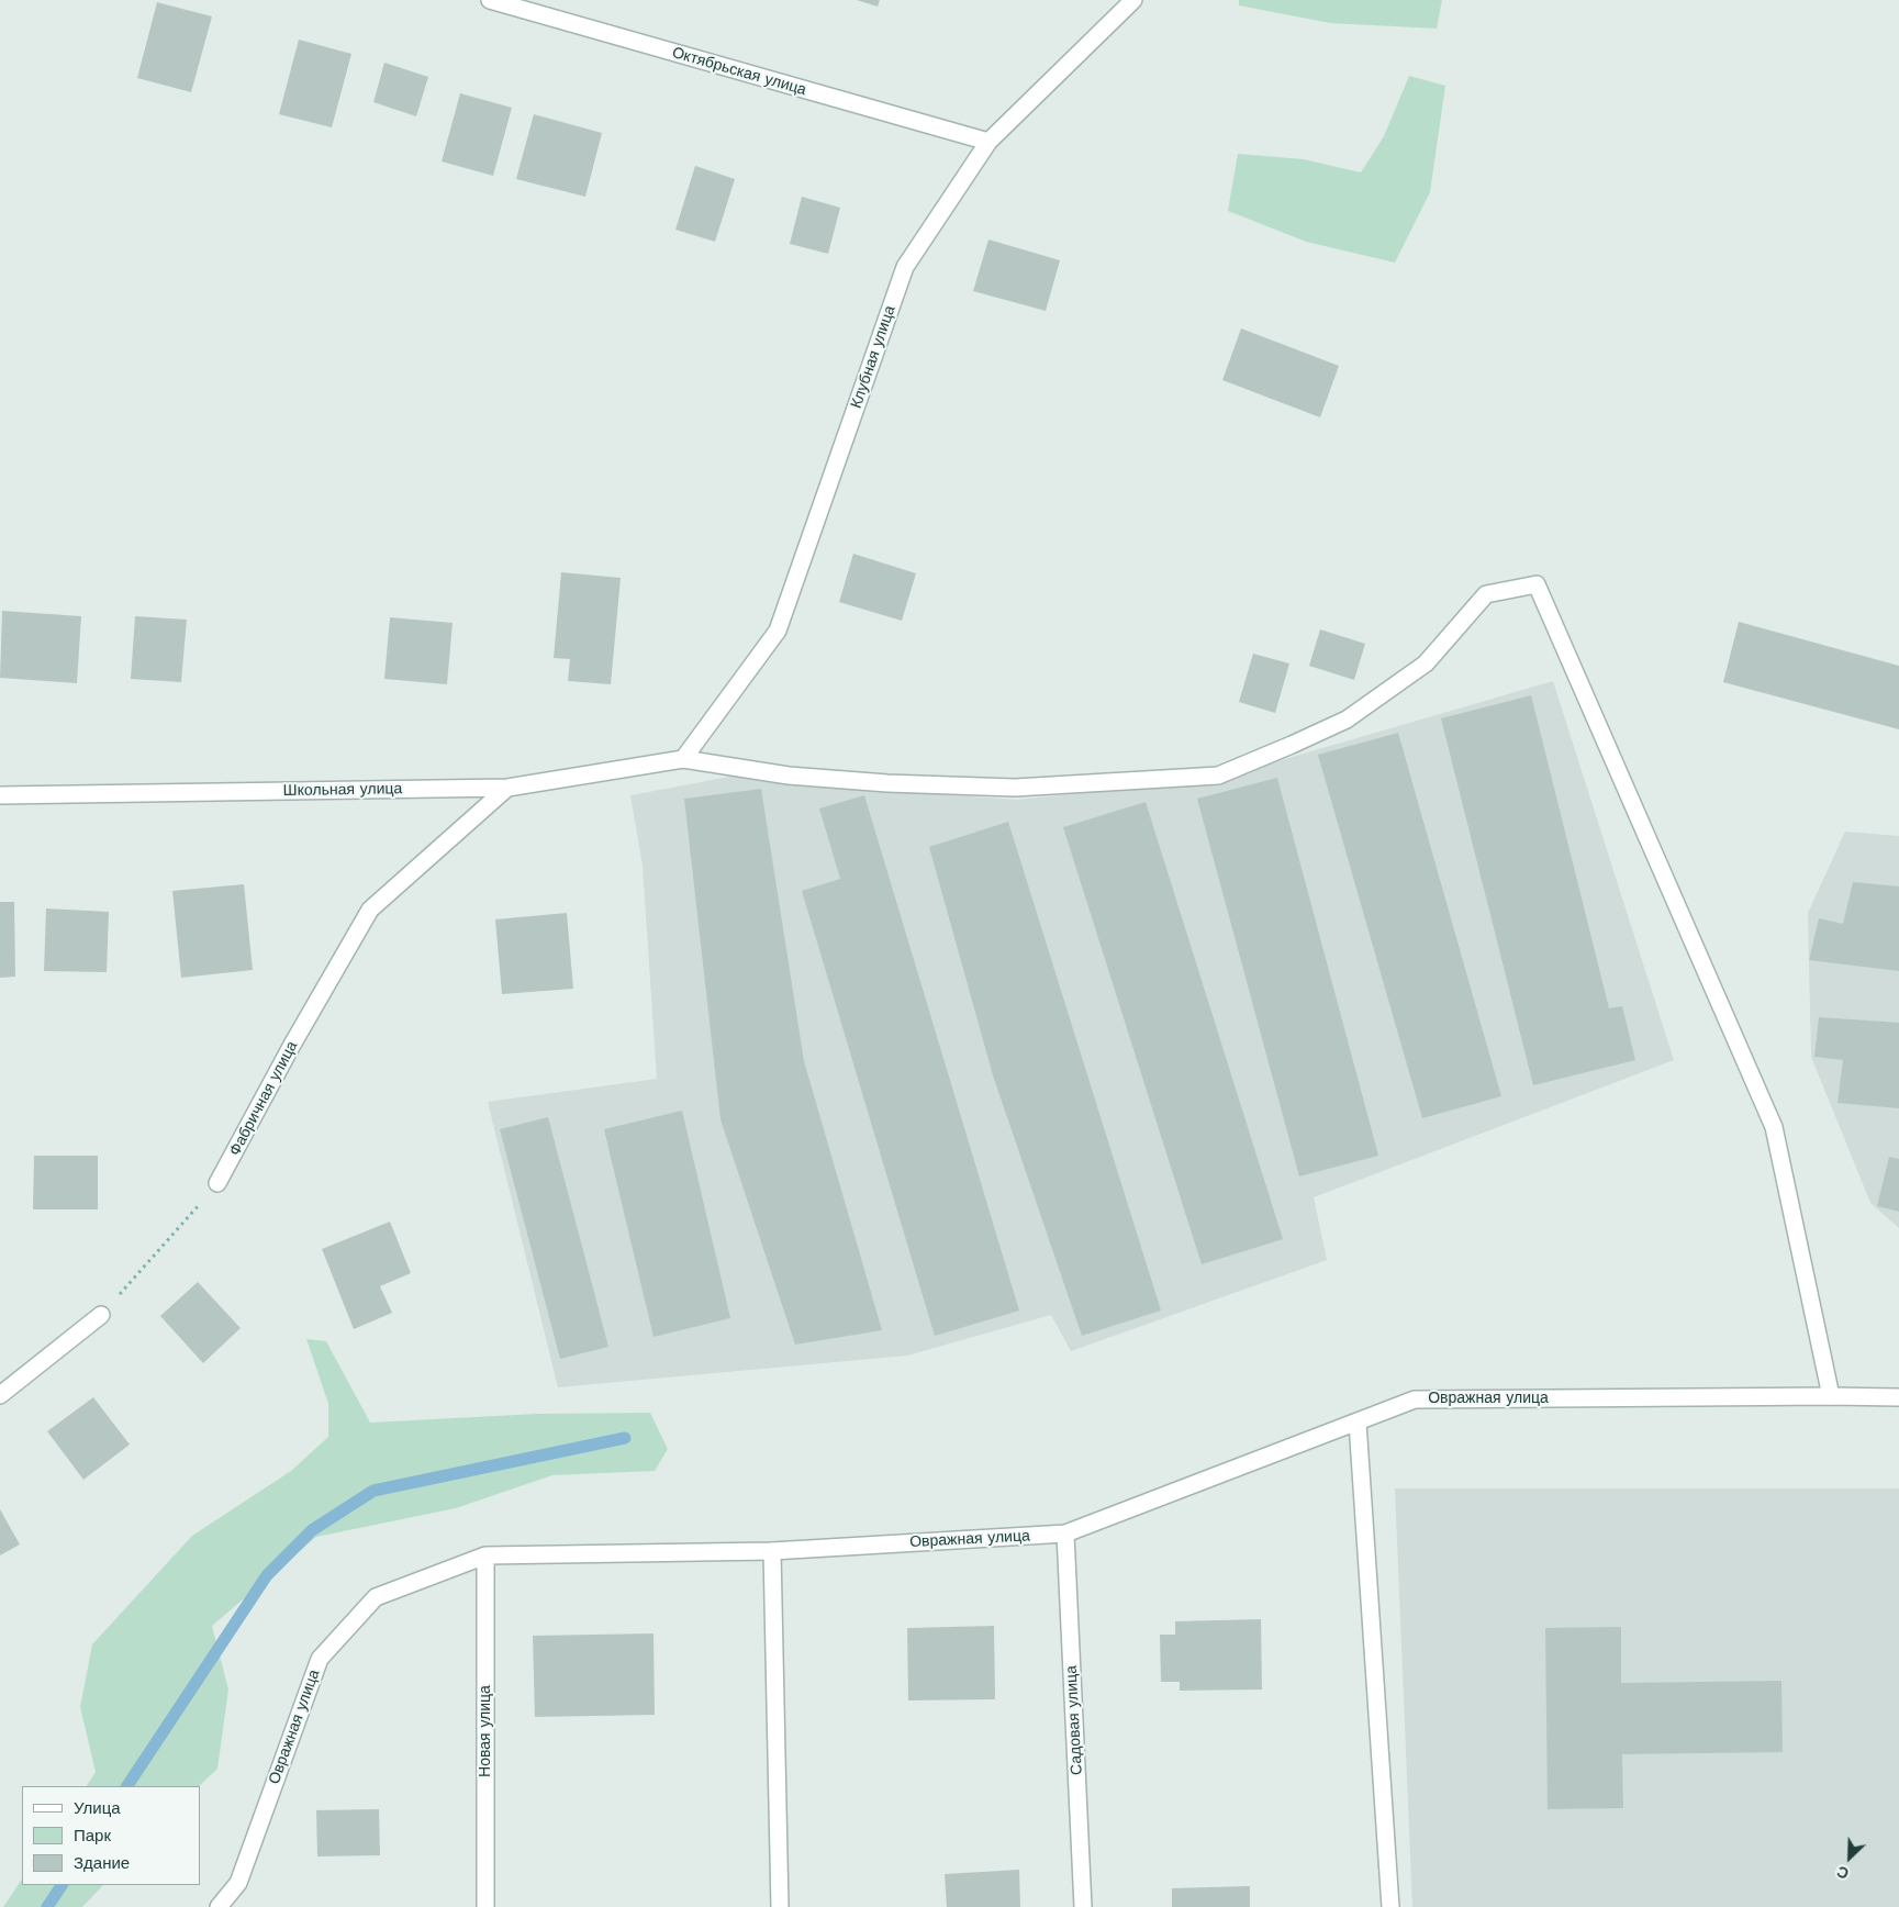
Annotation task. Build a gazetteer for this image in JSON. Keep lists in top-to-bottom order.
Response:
{
  "streets": {
    "street": [
      "Октябрьская улица",
      "Клубная улица",
      "Школьная улица",
      "Фабричная улица",
      "Овражная улица",
      "Садовая улица",
      "Новая улица"
    ]
  },
  "crossings": [
    ["Октябрьская улица", "Клубная улица"],
    ["Клубная улица", "Школьная улица"],
    ["Школьная улица", "Фабричная улица"],
    ["Школьная улица", "Овражная улица"],
    ["Овражная улица", "Садовая улица"],
    ["Овражная улица", "Новая улица"]
  ],
  "legend": ["Улица", "Парк", "Здание"],
  "north": "bottom left"
}
